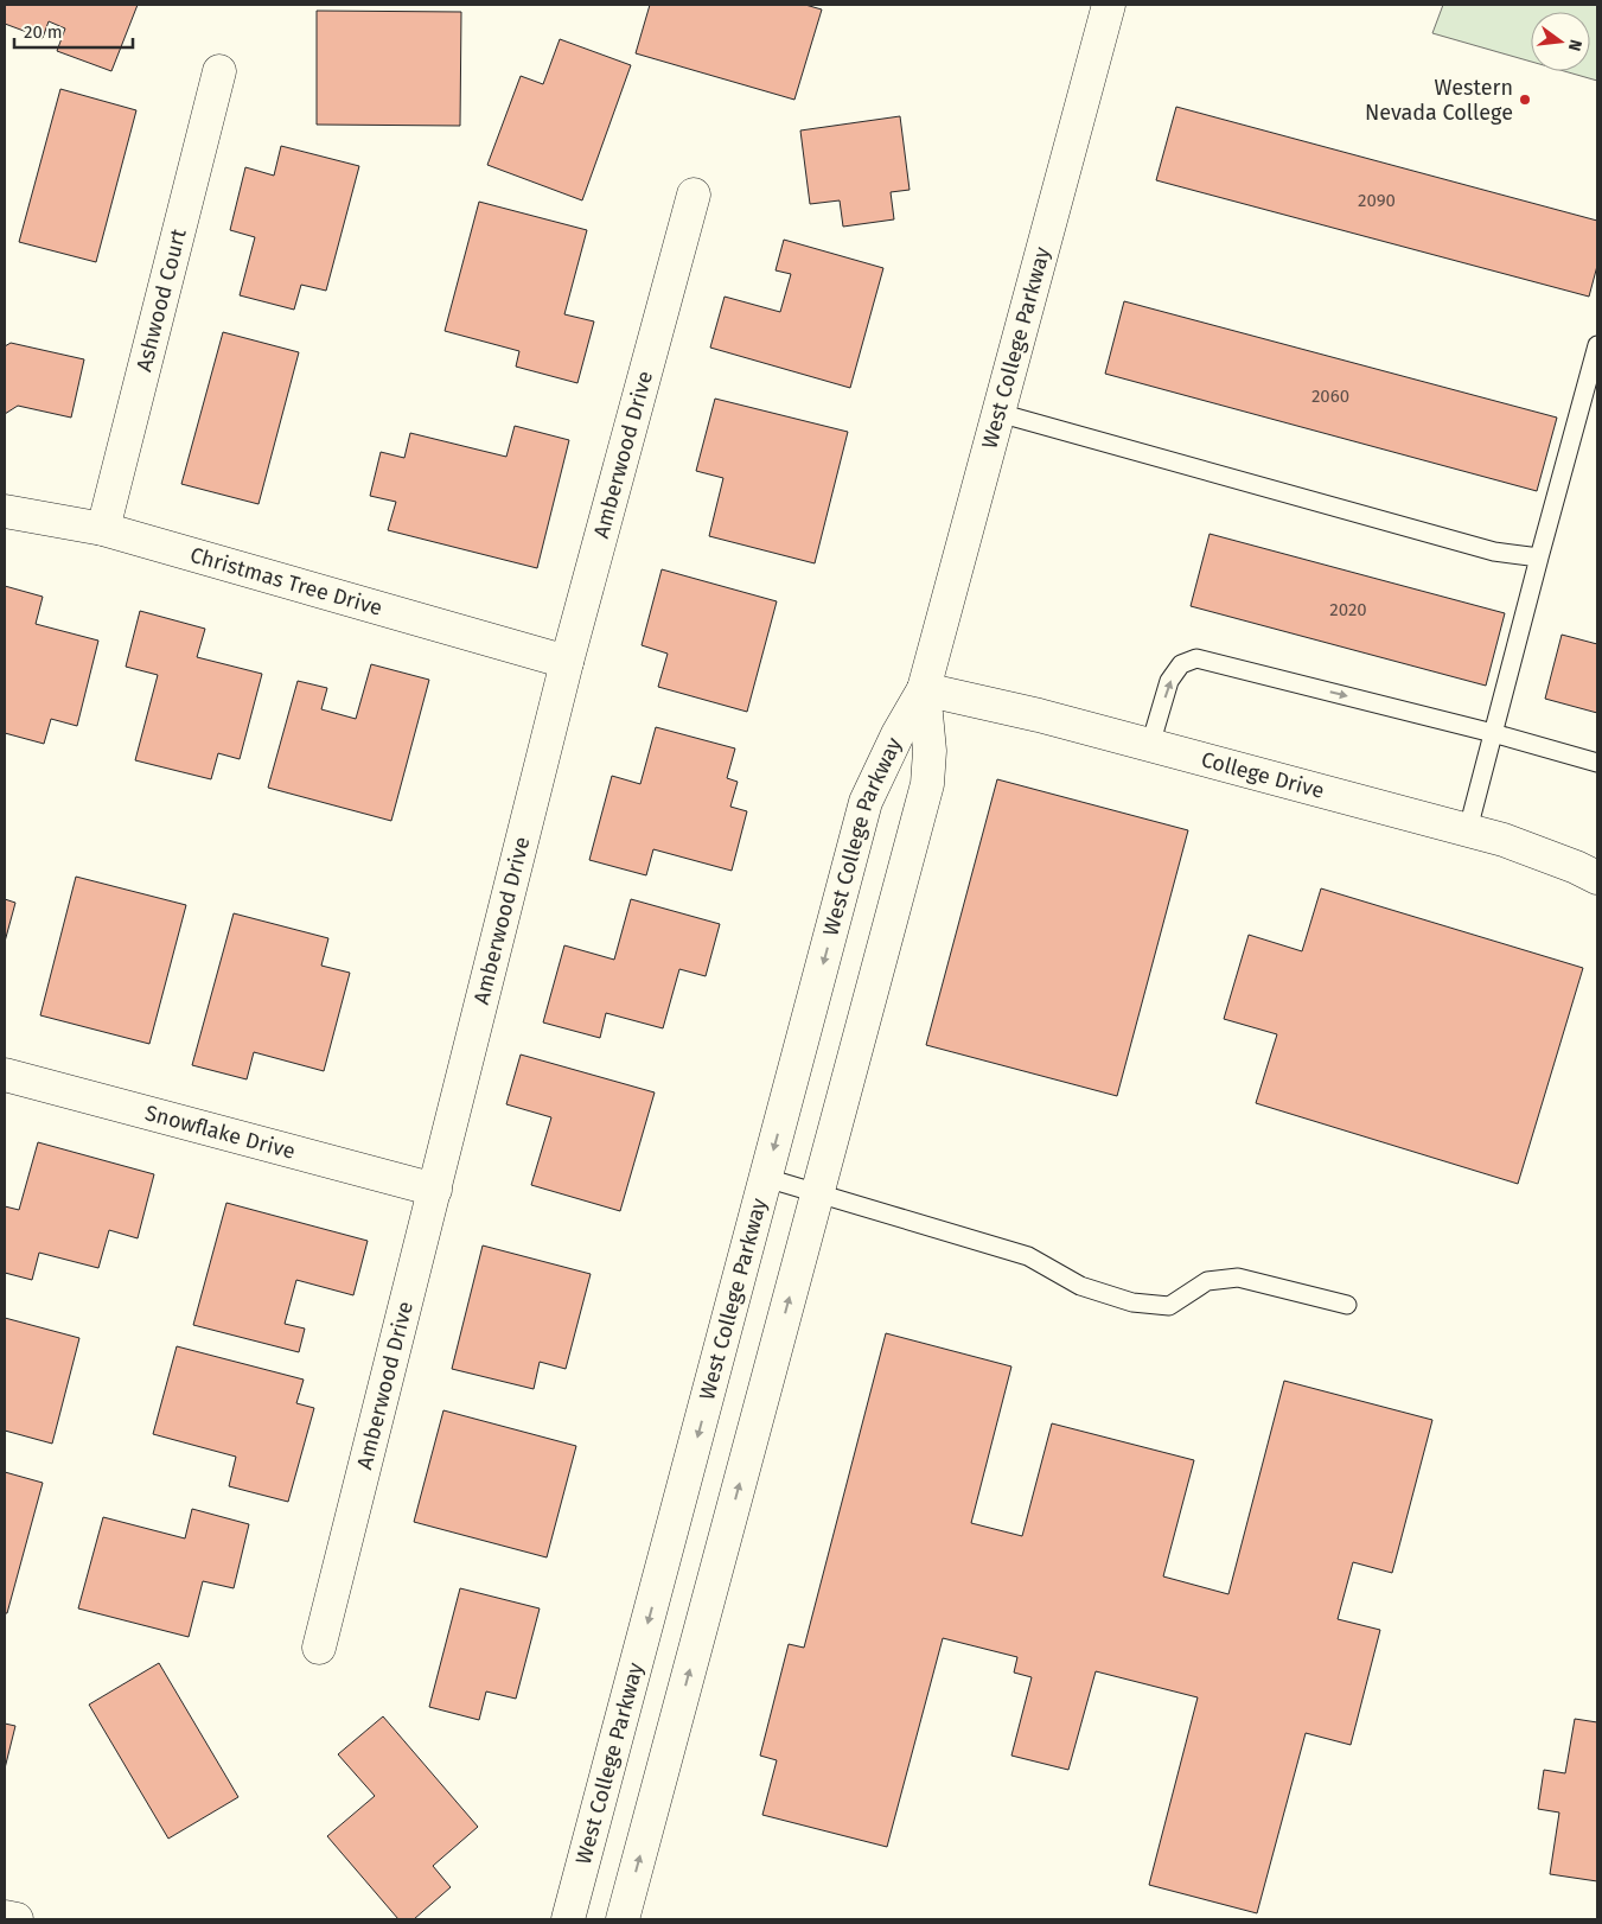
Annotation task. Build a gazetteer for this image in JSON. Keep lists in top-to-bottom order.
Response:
{
  "streets": {
    "street": [
      "Ashwood Court",
      "West College Parkway",
      "Amberwood Drive",
      "Christmas Tree Drive",
      "College Drive",
      "Snowflake Drive"
    ]
  },
  "crossings": [
    ["Ashwood Court", "Christmas Tree Drive"],
    ["West College Parkway", "College Drive"],
    ["Amberwood Drive", "Christmas Tree Drive"],
    ["Amberwood Drive", "Snowflake Drive"]
  ],
  "places": ["Western Nevada College"],
  "house_numbers": ["2090", "2060", "2020"],
  "scale_bar": "20 m",
  "north": "right"
}
